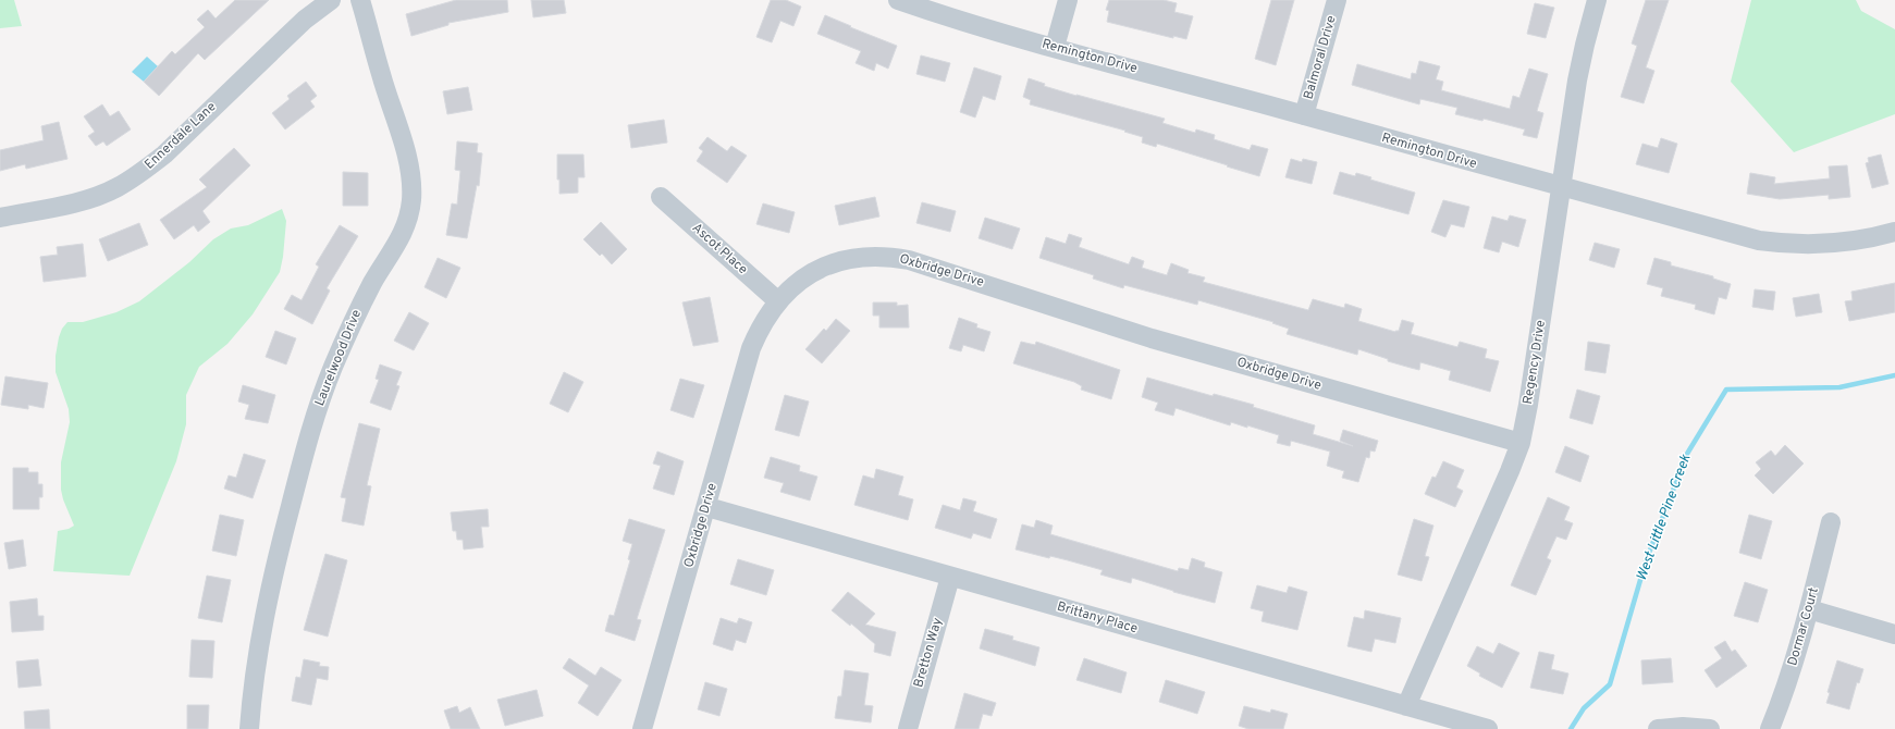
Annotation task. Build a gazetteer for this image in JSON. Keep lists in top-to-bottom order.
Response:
{
  "streets": {
    "street": [
      "Remington Drive",
      "Balmoral Drive",
      "Ennerdale Lane",
      "Ascot Place",
      "Oxbridge Drive",
      "Laurelwood Drive",
      "Regency Drive",
      "Brittany Place",
      "Dormar Court",
      "Bretton Way"
    ]
  },
  "crossings": [
    ["Remington Drive", "Balmoral Drive"],
    ["Remington Drive", "Regency Drive"],
    ["Ascot Place", "Oxbridge Drive"],
    ["Oxbridge Drive", "Regency Drive"],
    ["Oxbridge Drive", "Brittany Place"],
    ["Regency Drive", "Brittany Place"],
    ["Brittany Place", "Bretton Way"]
  ],
  "water": ["West Little Pine Creek"]
}
